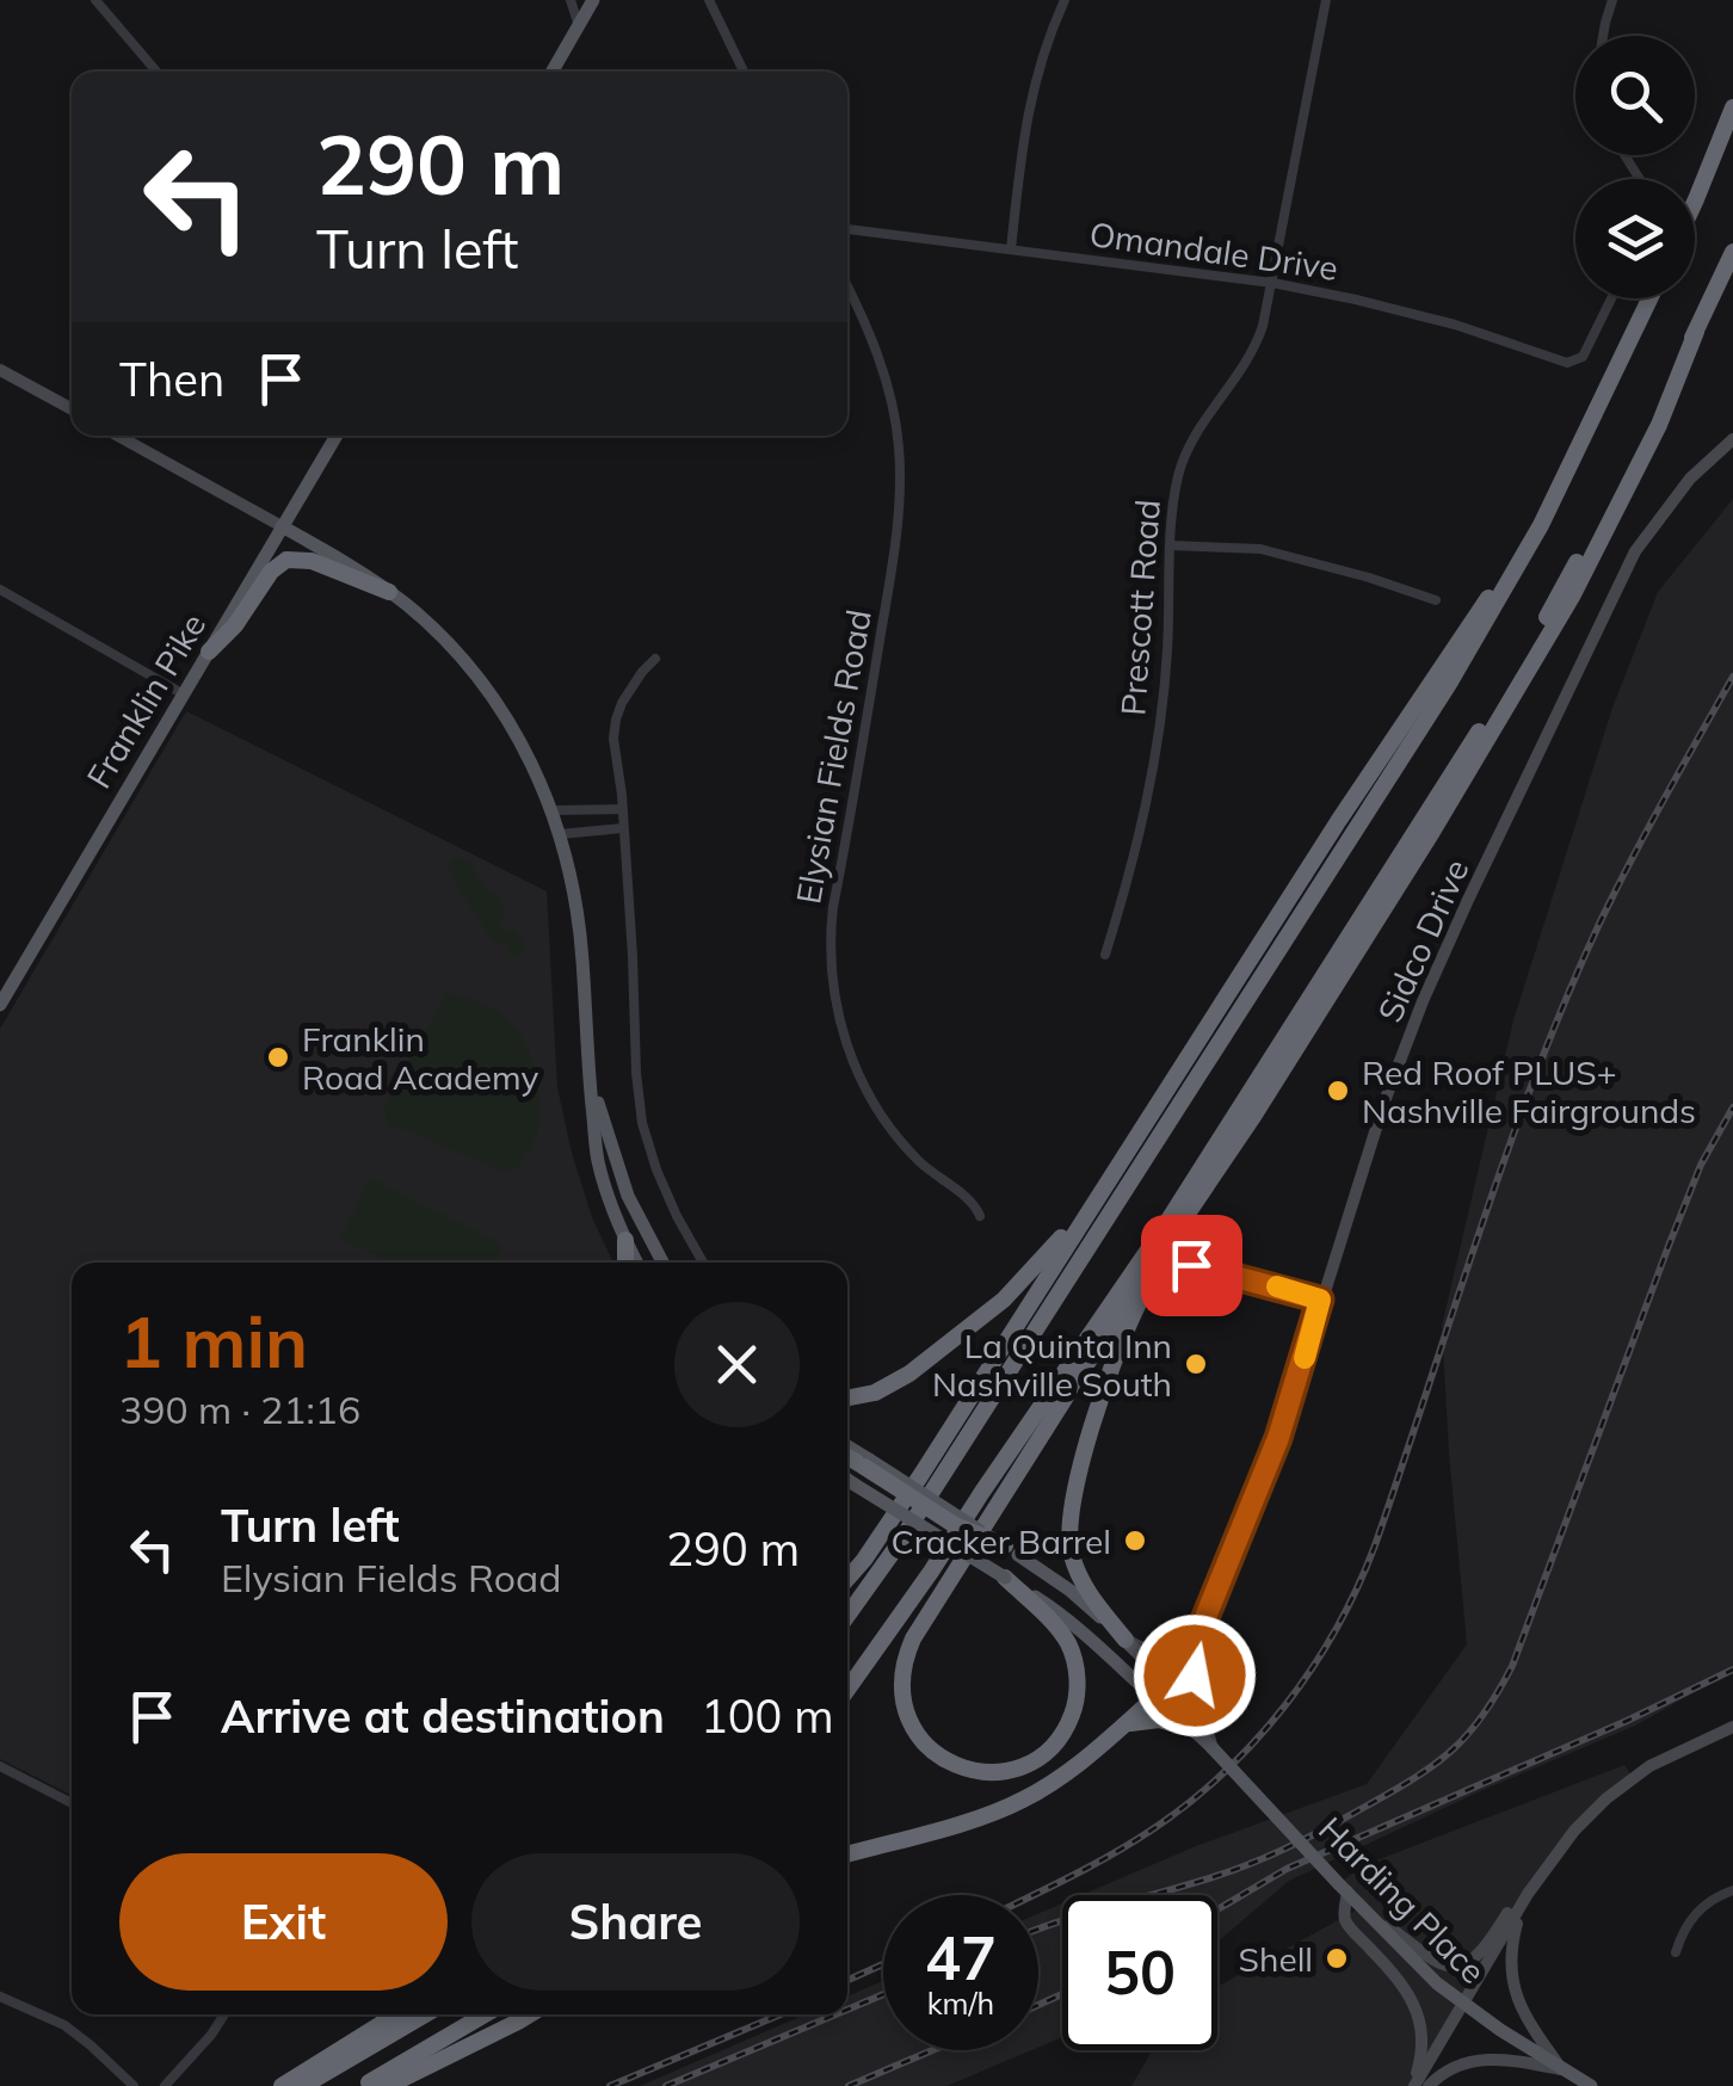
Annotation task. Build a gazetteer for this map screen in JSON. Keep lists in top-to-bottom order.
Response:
{
  "streets": {
    "main road": ["Franklin Pike", "Sidco Drive", "Harding Place"],
    "street": ["Omandale Drive", "Prescott Road", "Elysian Fields Road"]
  },
  "crossings": [
    ["Omandale Drive", "Prescott Road"],
    ["Sidco Drive", "Harding Place"]
  ],
  "places": [
    "Franklin Road Academy",
    "Red Roof PLUS+ Nashville Fairgrounds",
    "La Quinta Inn Nashville South",
    "Cracker Barrel",
    "Shell"
  ],
  "page": {
    "turn": ["290 m", "Turn left"],
    "then": "Then",
    "heading": ["1 min", "390 m · 21:16"],
    "list": [
      {
        "name": "Turn left",
        "note": "Elysian Fields Road",
        "value": "290 m"
      },
      {
        "name": "Arrive at destination",
        "value": "100 m"
      }
    ],
    "buttons": ["Exit", "Share"],
    "speed": "47 km/h",
    "limit": "50"
  }
}
